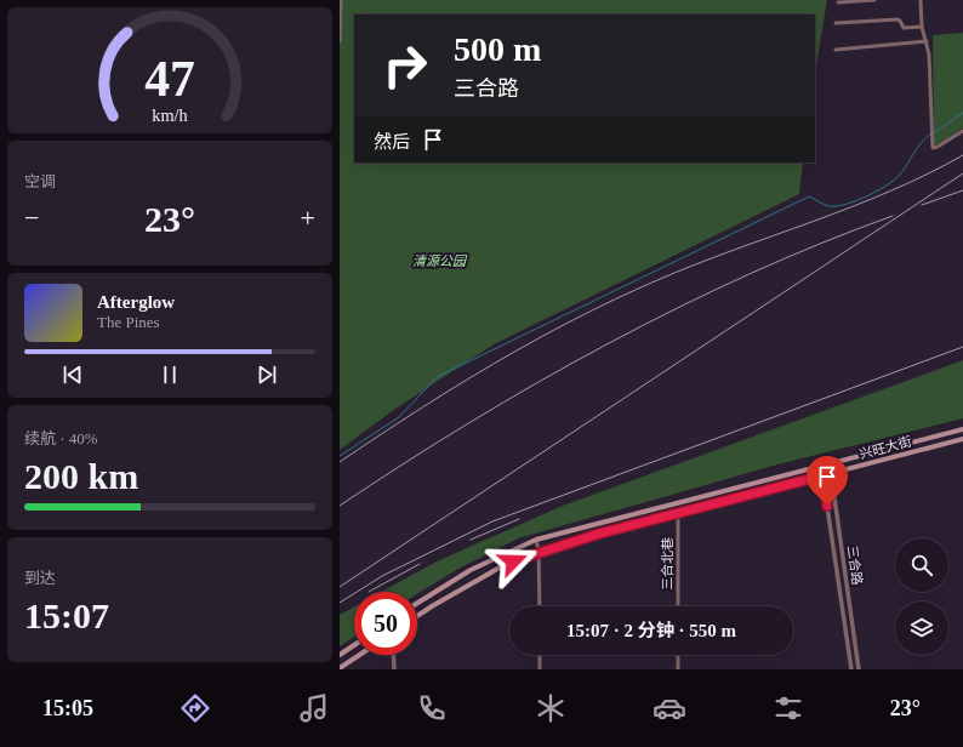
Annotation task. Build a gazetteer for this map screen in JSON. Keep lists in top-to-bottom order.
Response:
{
  "streets": {
    "main road": ["兴旺大街"],
    "street": ["三合北巷", "三合路"]
  },
  "crossings": [
    ["兴旺大街", "三合北巷"],
    ["兴旺大街", "三合路"]
  ],
  "parks": ["清源公园"],
  "page": {
    "turn": ["500 m", "三合路"],
    "then": "然后",
    "tile": [
      "空调",
      ["续航 · 40%", "200 km"],
      ["到达", "15:07"]
    ],
    "heat": ["−", "23°", "+"],
    "song": ["Afterglow", "The Pines"],
    "limit": "50",
    "trip": "15:07 · 2 分钟 · 550 m",
    "tabs": ["15:05", "23°"],
    "gauge": ["47", "km/h"]
  }
}
